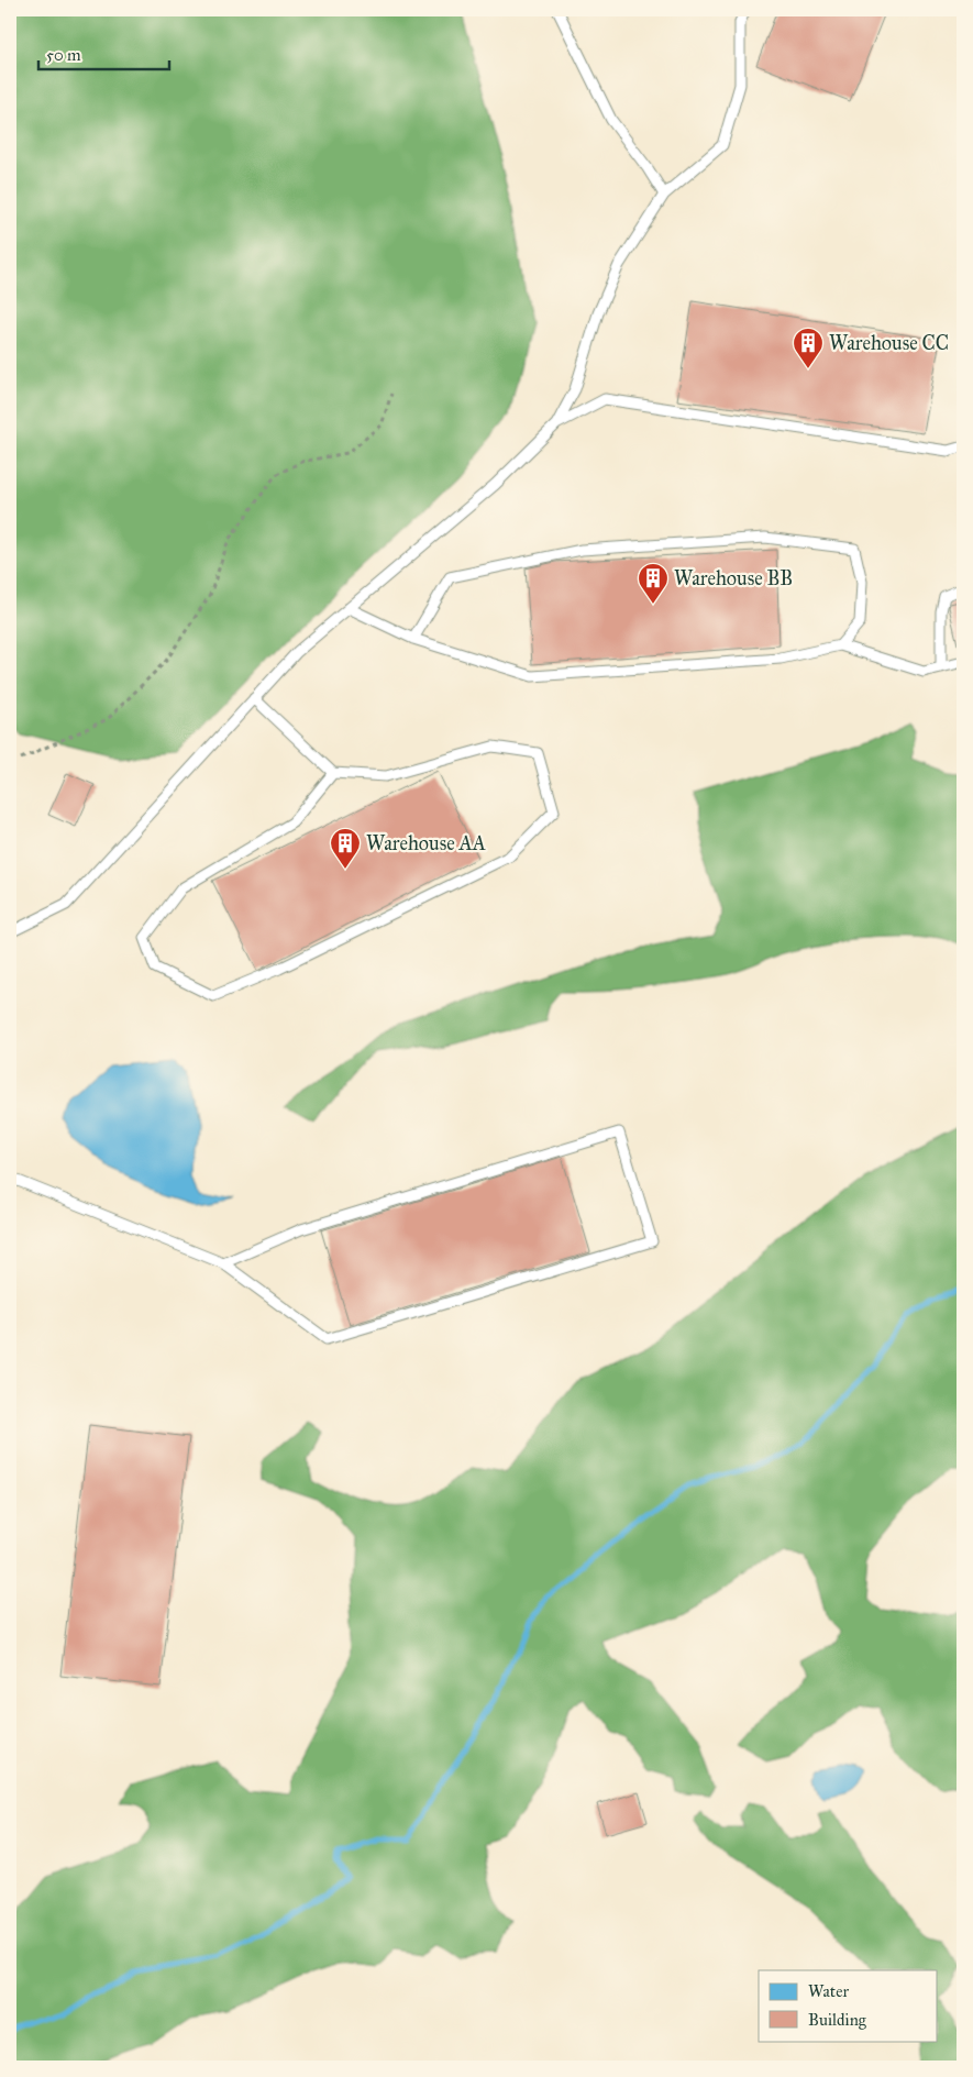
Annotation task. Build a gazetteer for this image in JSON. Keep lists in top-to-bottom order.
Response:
{
  "places": {
    "building": ["Warehouse CC", "Warehouse BB", "Warehouse AA"]
  },
  "legend": ["Water", "Building"],
  "scale_bar": "50 m"
}
